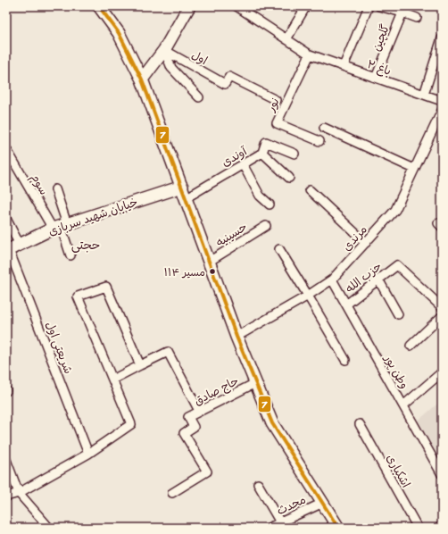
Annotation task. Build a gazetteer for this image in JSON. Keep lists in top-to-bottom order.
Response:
{
  "streets": {
    "main road": ["خیابان شهید سربازی"],
    "street": [
      "گلچین",
      "اول",
      "باغ ۲",
      "نور",
      "آوندی",
      "سوم",
      "حسینیه",
      "مرندی",
      "حزب الله",
      "شریعتی اول",
      "وطن پور",
      "حاج صادق",
      "اشکباری",
      "محدث"
    ]
  },
  "crossings": [
    ["گلچین", "باغ ۲"],
    ["باغ ۲", "نور"],
    ["آوندی", "خیابان شهید سربازی"],
    ["سوم", "خیابان شهید سربازی"],
    ["خیابان شهید سربازی", "شریعتی اول"],
    ["مرندی", "وطن پور"],
    ["حزب الله", "وطن پور"]
  ],
  "districts": ["حجتی"],
  "places": ["مسیر ۱۱۴"],
  "lines": ["transit line 7"]
}
